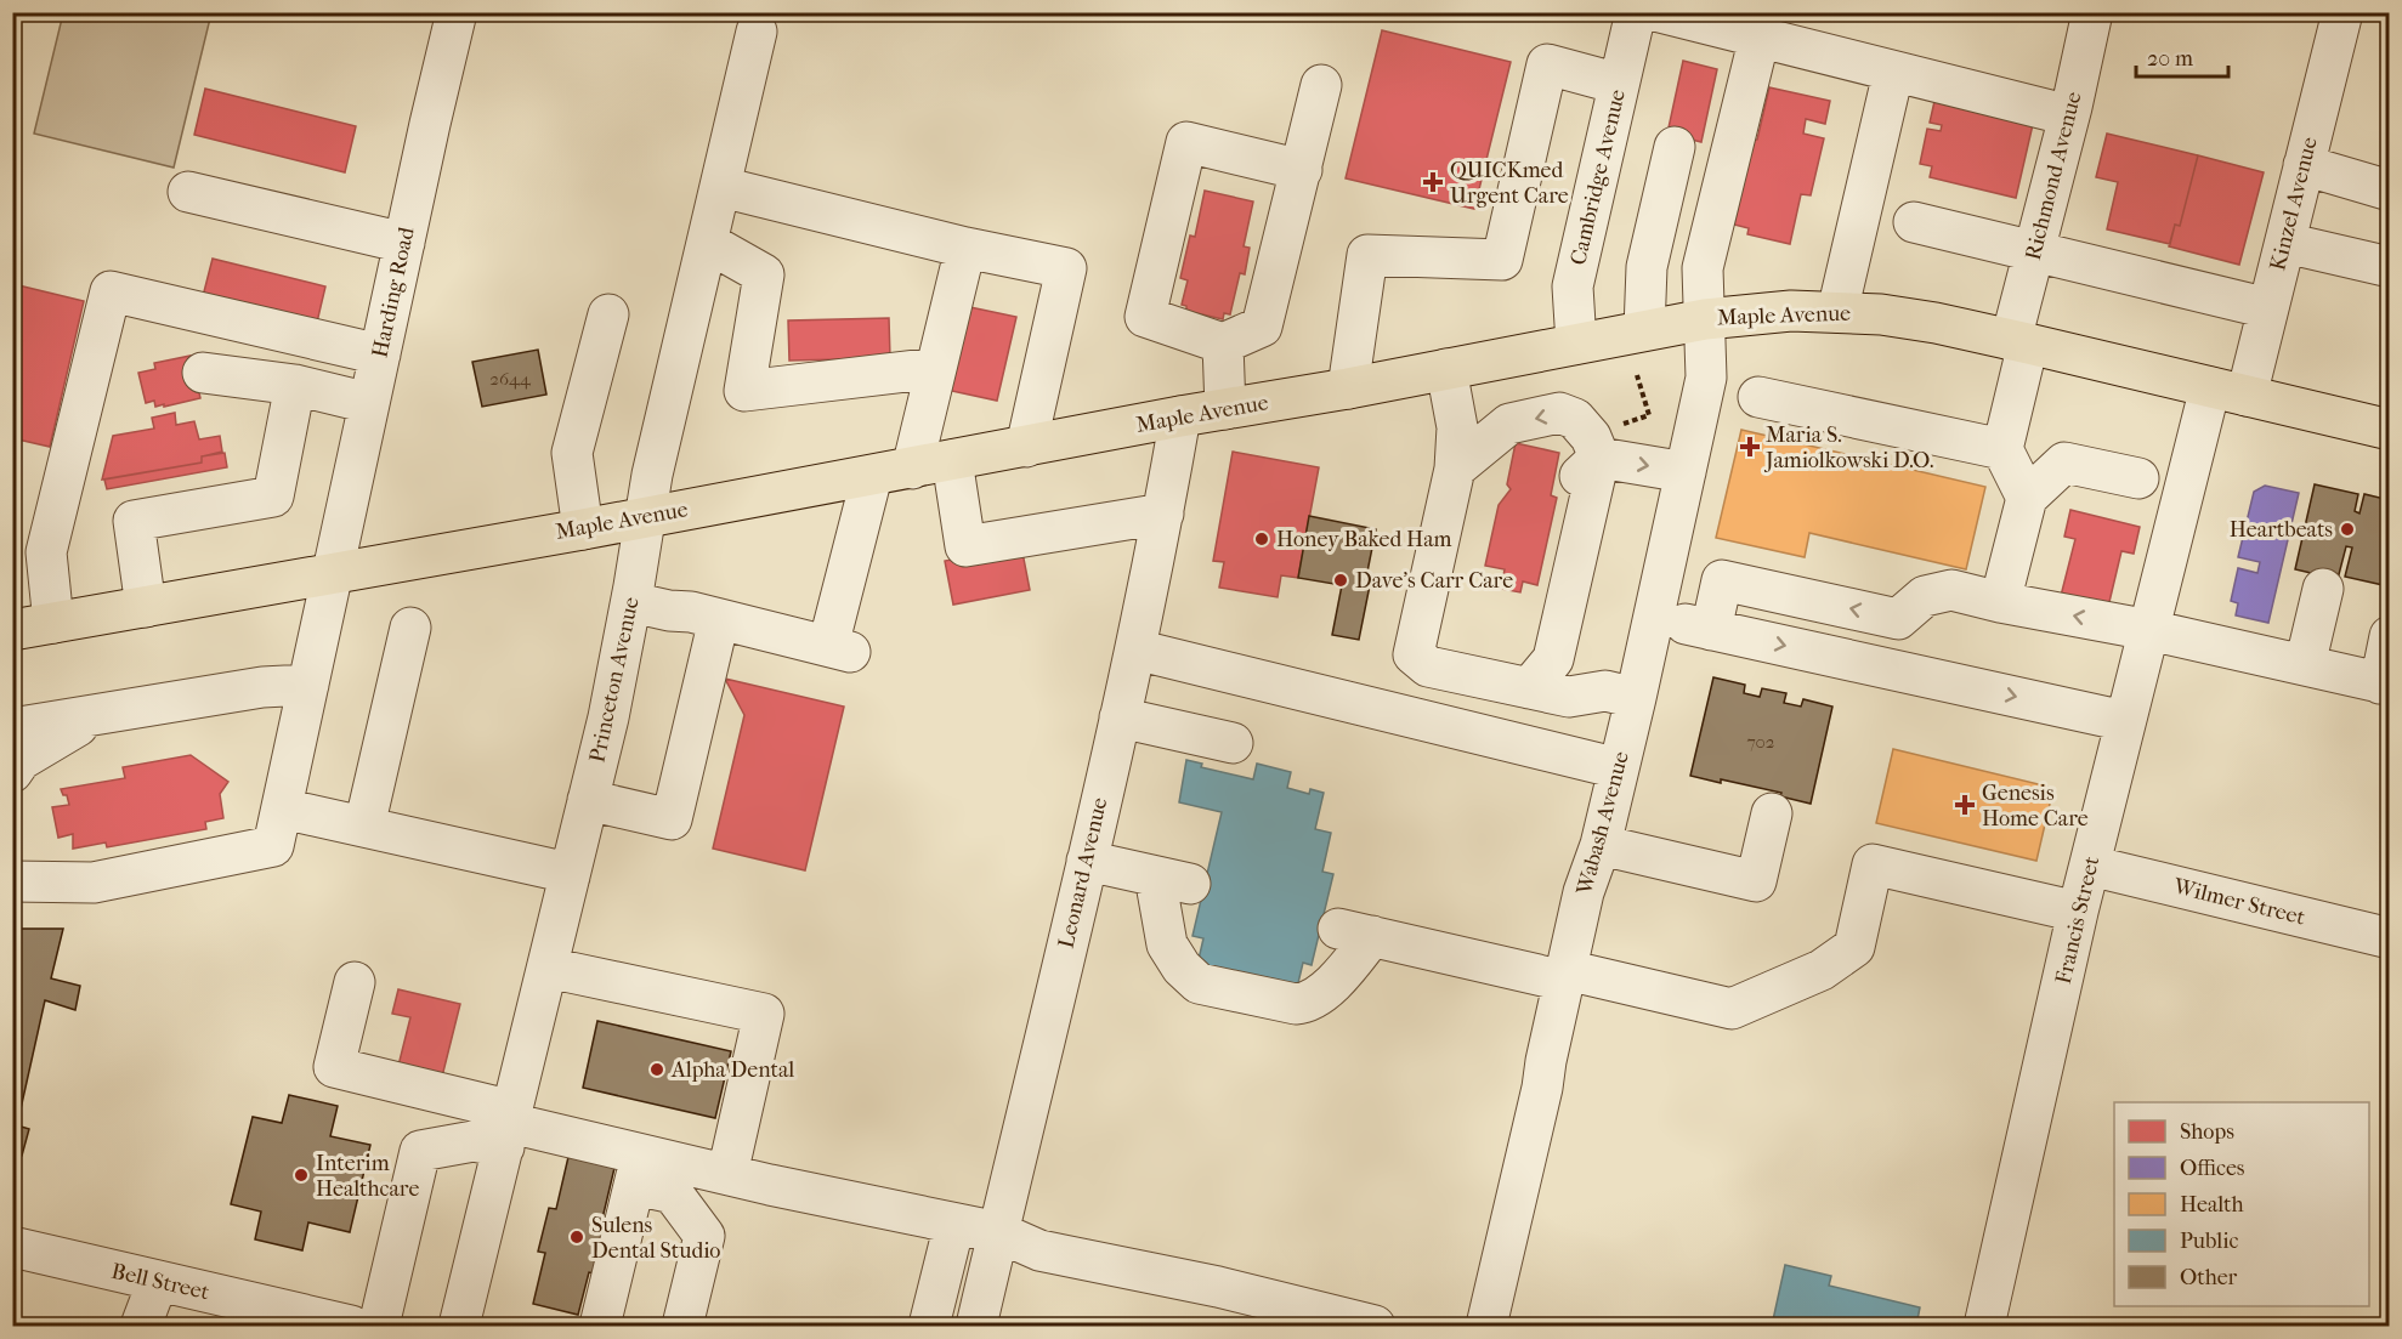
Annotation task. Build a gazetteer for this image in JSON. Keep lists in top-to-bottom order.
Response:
{
  "streets": {
    "main road": ["Maple Avenue"],
    "street": [
      "Richmond Avenue",
      "Cambridge Avenue",
      "Kinzel Avenue",
      "Harding Road",
      "Princeton Avenue",
      "Wabash Avenue",
      "Leonard Avenue",
      "Wilmer Street",
      "Francis Street",
      "Bell Street"
    ]
  },
  "crossings": [
    ["Richmond Avenue", "Maple Avenue"],
    ["Cambridge Avenue", "Maple Avenue"],
    ["Kinzel Avenue", "Maple Avenue"],
    ["Kinzel Avenue", "Francis Street"],
    ["Harding Road", "Maple Avenue"],
    ["Maple Avenue", "Princeton Avenue"],
    ["Maple Avenue", "Wabash Avenue"],
    ["Maple Avenue", "Leonard Avenue"],
    ["Maple Avenue", "Francis Street"],
    ["Wilmer Street", "Francis Street"]
  ],
  "places": {
    "health": ["QUICKmed Urgent Care", "Maria S. Jamiolkowski D.O.", "Genesis Home Care"],
    "other": [
      "Heartbeats",
      "Honey Baked Ham",
      "Dave's Carr Care",
      "Alpha Dental",
      "Interim Healthcare",
      "Sulens Dental Studio"
    ]
  },
  "house_numbers": ["2644", "702"],
  "legend": [
    "Shops",
    "Offices",
    "Health",
    "Public",
    "Other"
  ],
  "scale_bar": "20 m"
}
